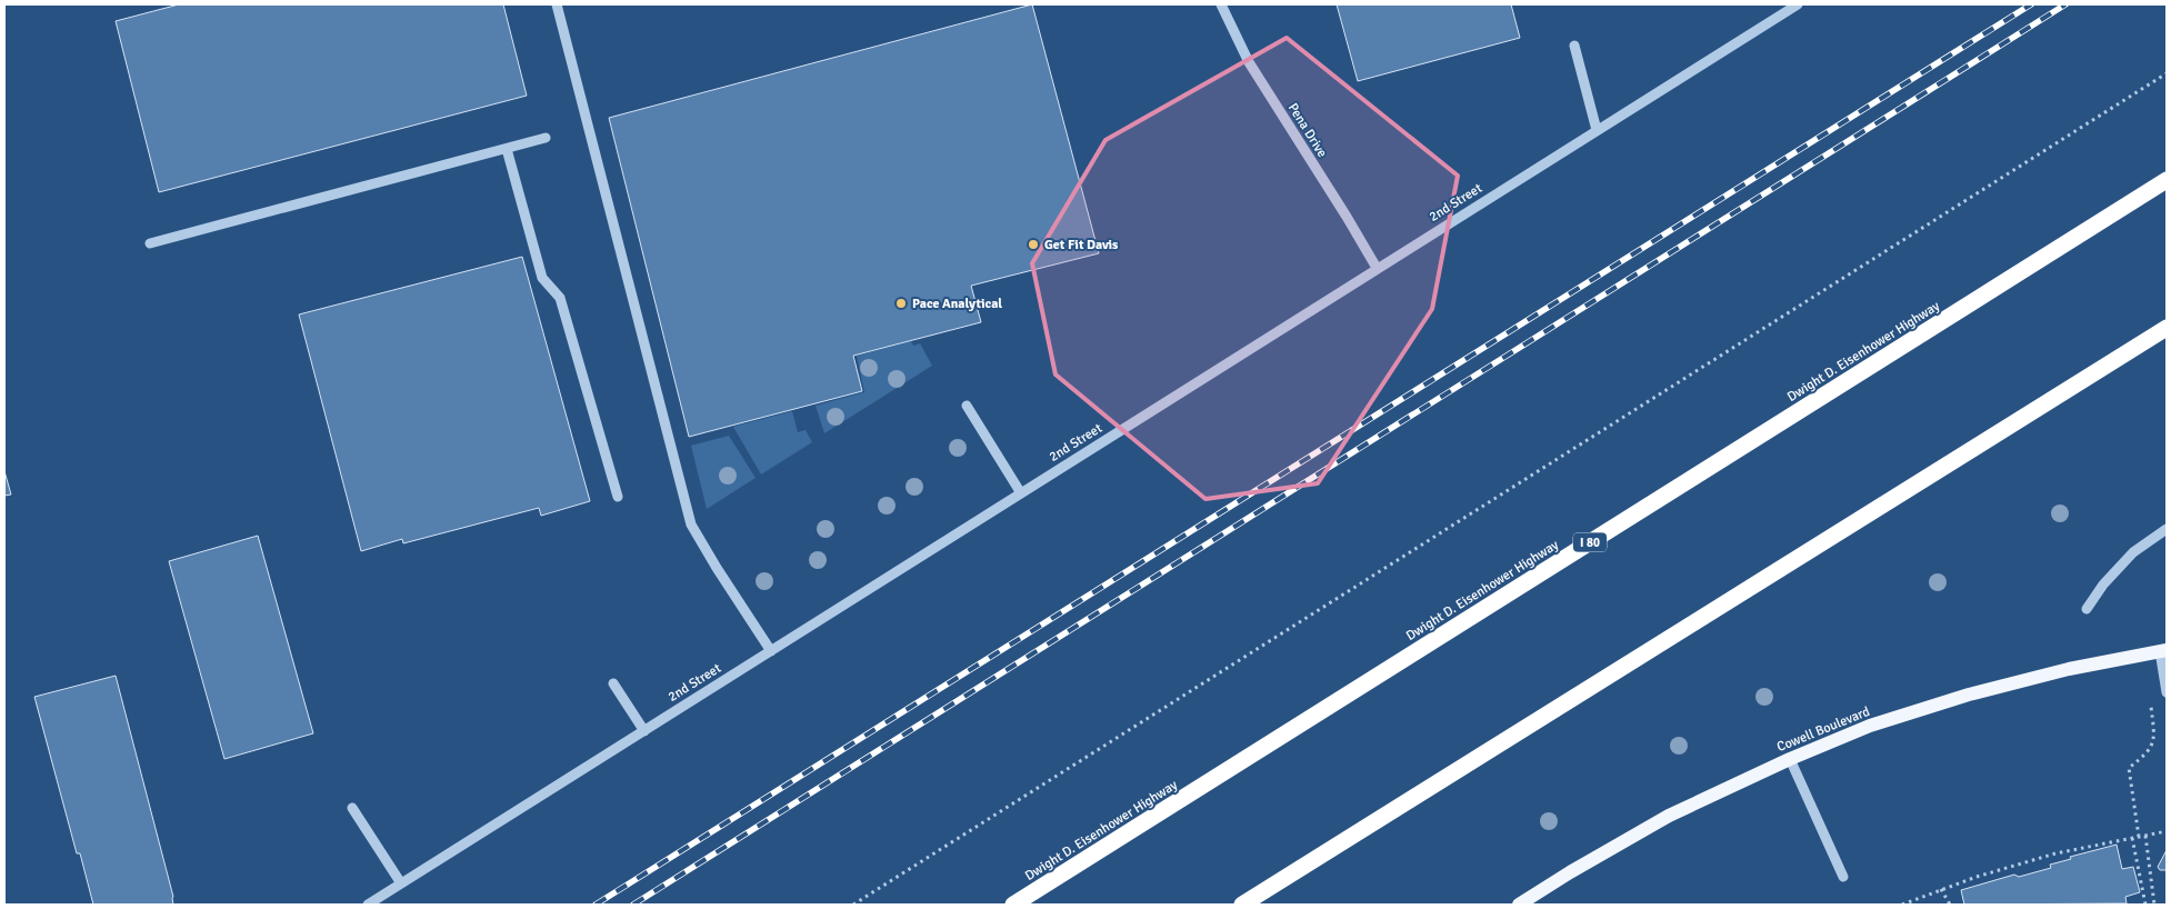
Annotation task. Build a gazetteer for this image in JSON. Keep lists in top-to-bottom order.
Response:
{
  "streets": {
    "highway": ["Dwight D. Eisenhower Highway", "I 80"],
    "main road": ["Cowell Boulevard"],
    "street": ["Pena Drive", "2nd Street"]
  },
  "crossings": [
    ["Pena Drive", "2nd Street"]
  ],
  "places": ["Get Fit Davis", "Pace Analytical"]
}
